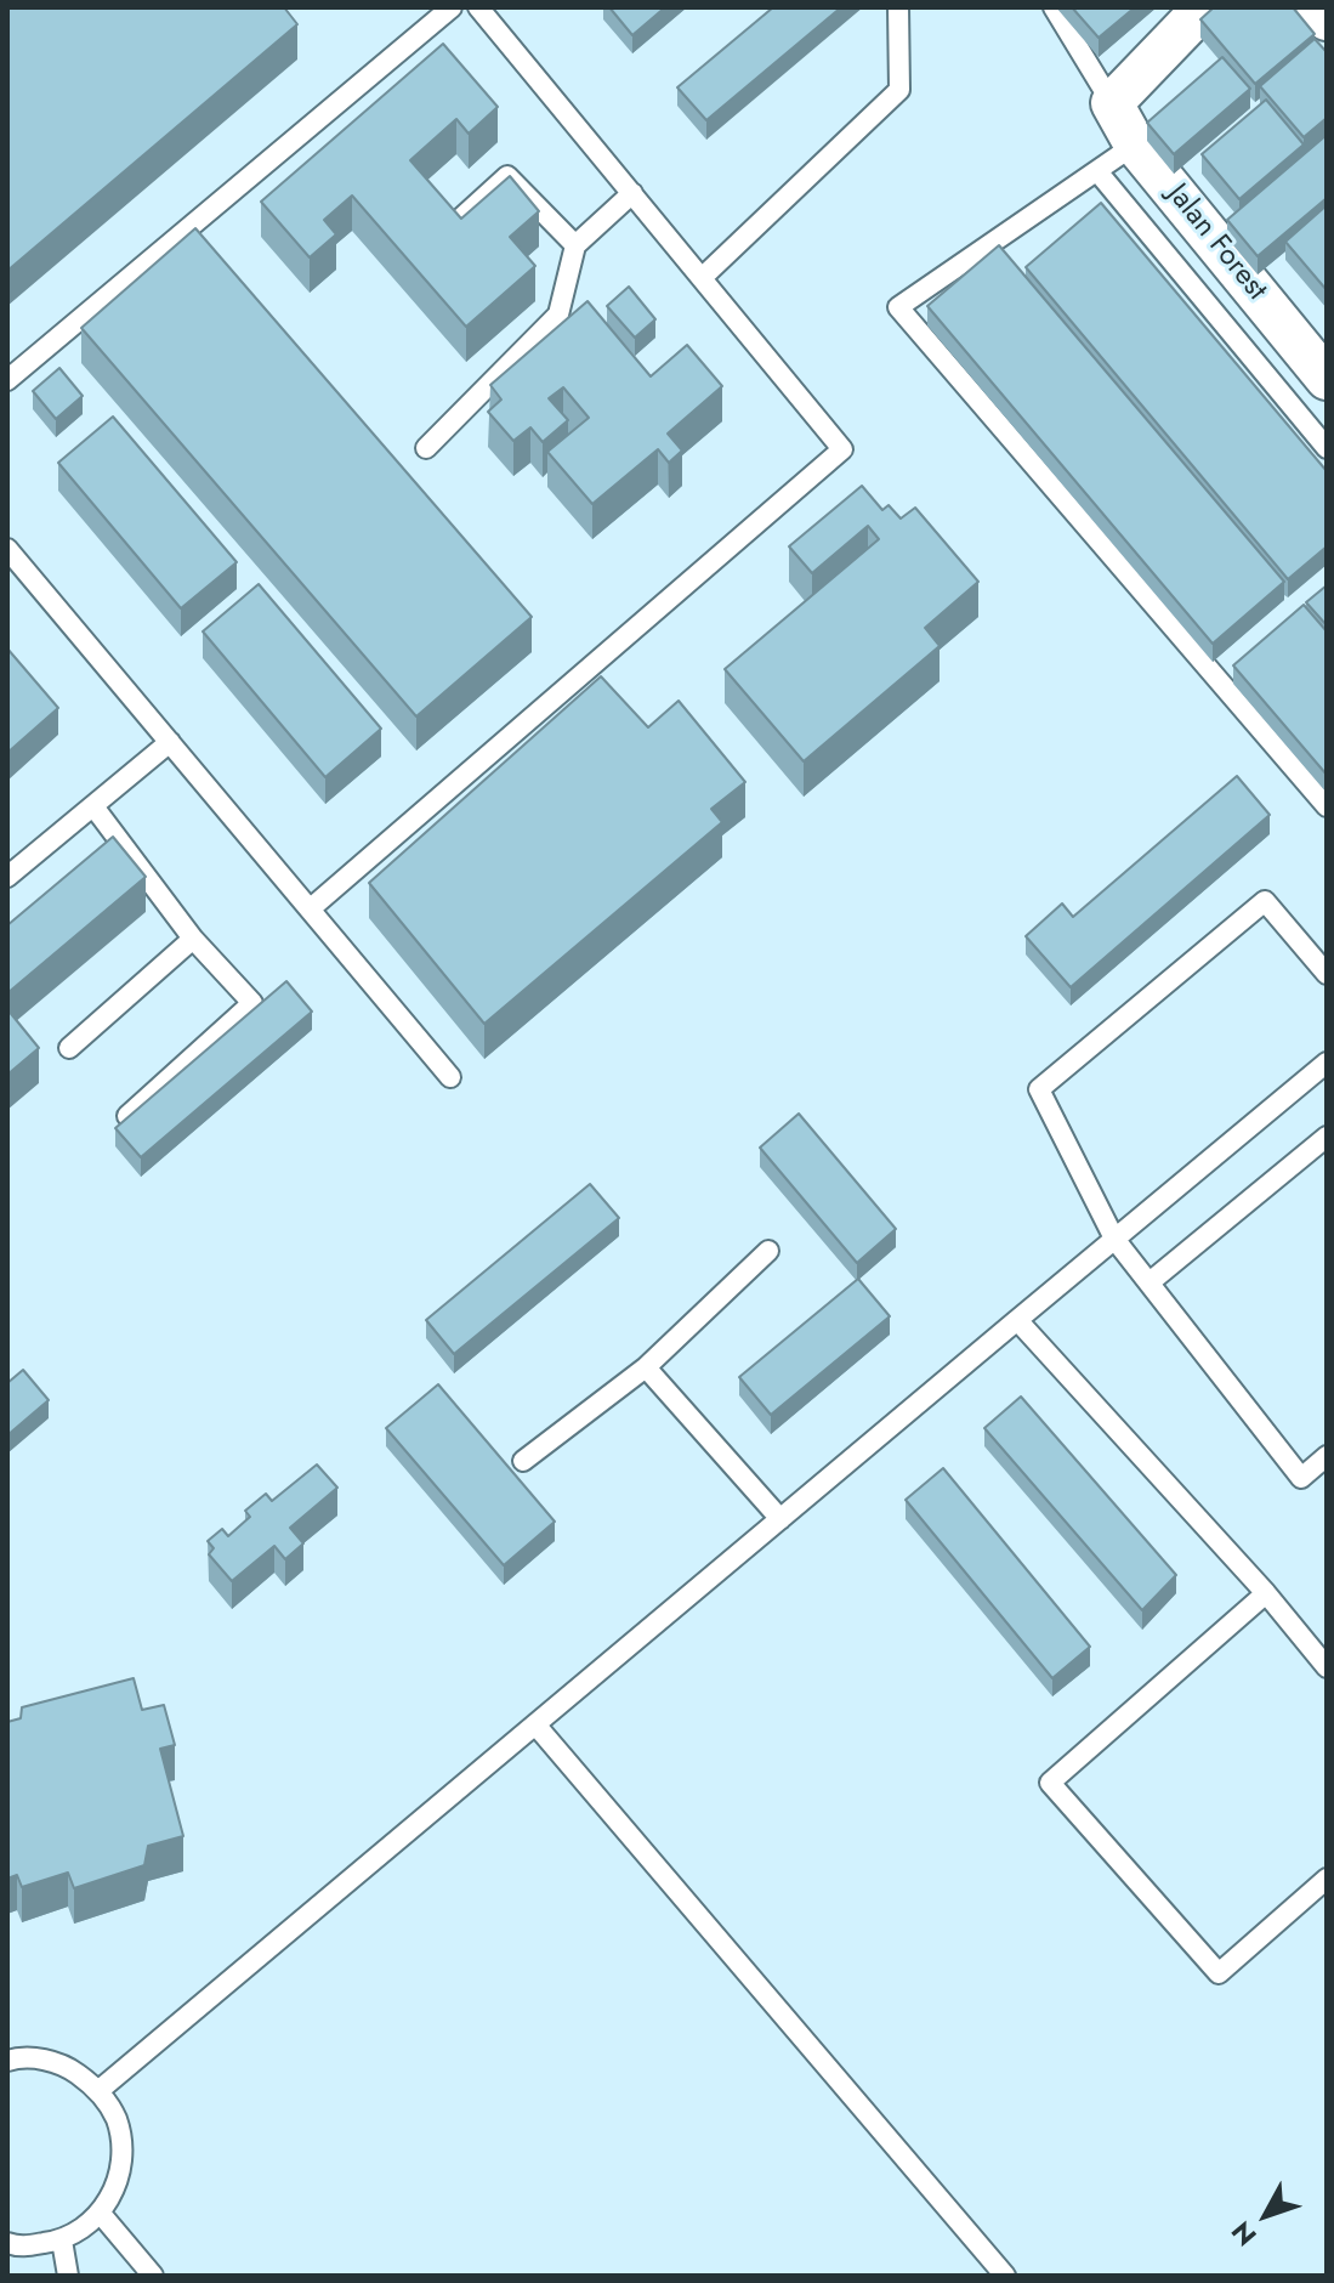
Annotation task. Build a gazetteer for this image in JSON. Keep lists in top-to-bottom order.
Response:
{
  "streets": {
    "street": ["Jalan Forest"]
  },
  "north": "bottom left"
}
